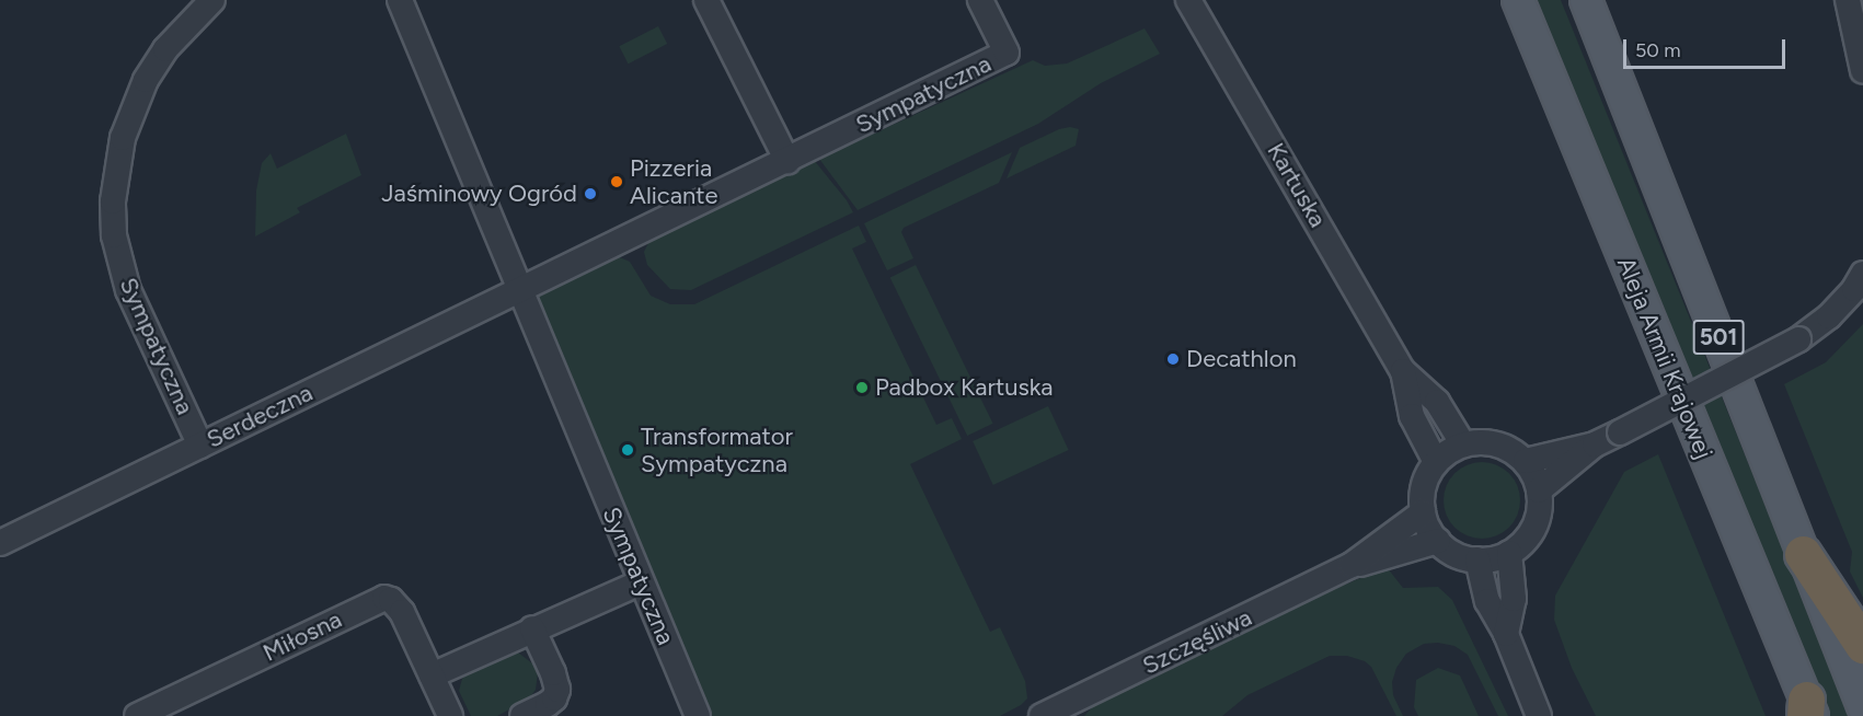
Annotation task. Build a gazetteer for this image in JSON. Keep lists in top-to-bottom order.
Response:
{
  "streets": {
    "main road": ["501", "Aleja Armii Krajowej"],
    "street": [
      "Sympatyczna",
      "Kartuska",
      "Serdeczna",
      "Miłosna",
      "Szczęśliwa"
    ]
  },
  "crossings": [
    ["Sympatyczna", "Serdeczna"],
    ["Kartuska", "Szczęśliwa"]
  ],
  "places": [
    "Pizzeria Alicante",
    "Jaśminowy Ogród",
    "Decathlon",
    "Padbox Kartuska",
    "Transformator Sympatyczna"
  ],
  "scale_bar": "50 m"
}
